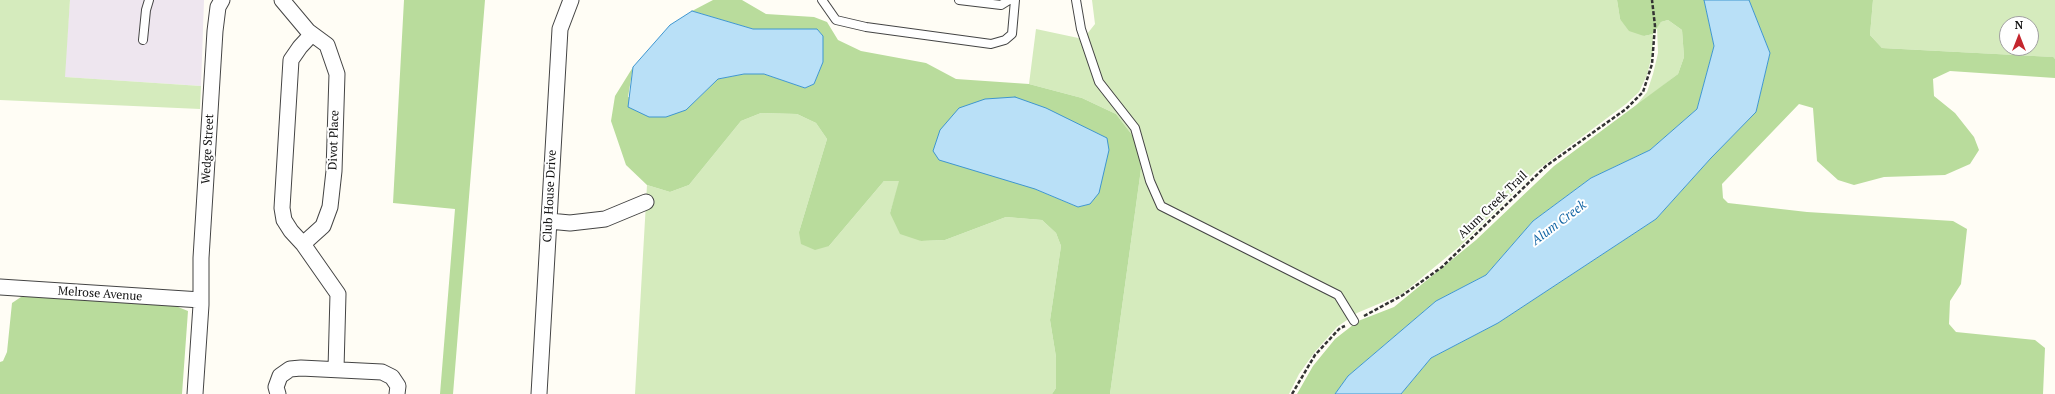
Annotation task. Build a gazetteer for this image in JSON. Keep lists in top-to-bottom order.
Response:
{
  "streets": {
    "street": [
      "Divot Place",
      "Wedge Street",
      "Club House Drive",
      "Melrose Avenue"
    ],
    "path": ["Alum Creek Trail"]
  },
  "crossings": [
    ["Wedge Street", "Melrose Avenue"]
  ],
  "water": ["Alum Creek"],
  "north": "top"
}
